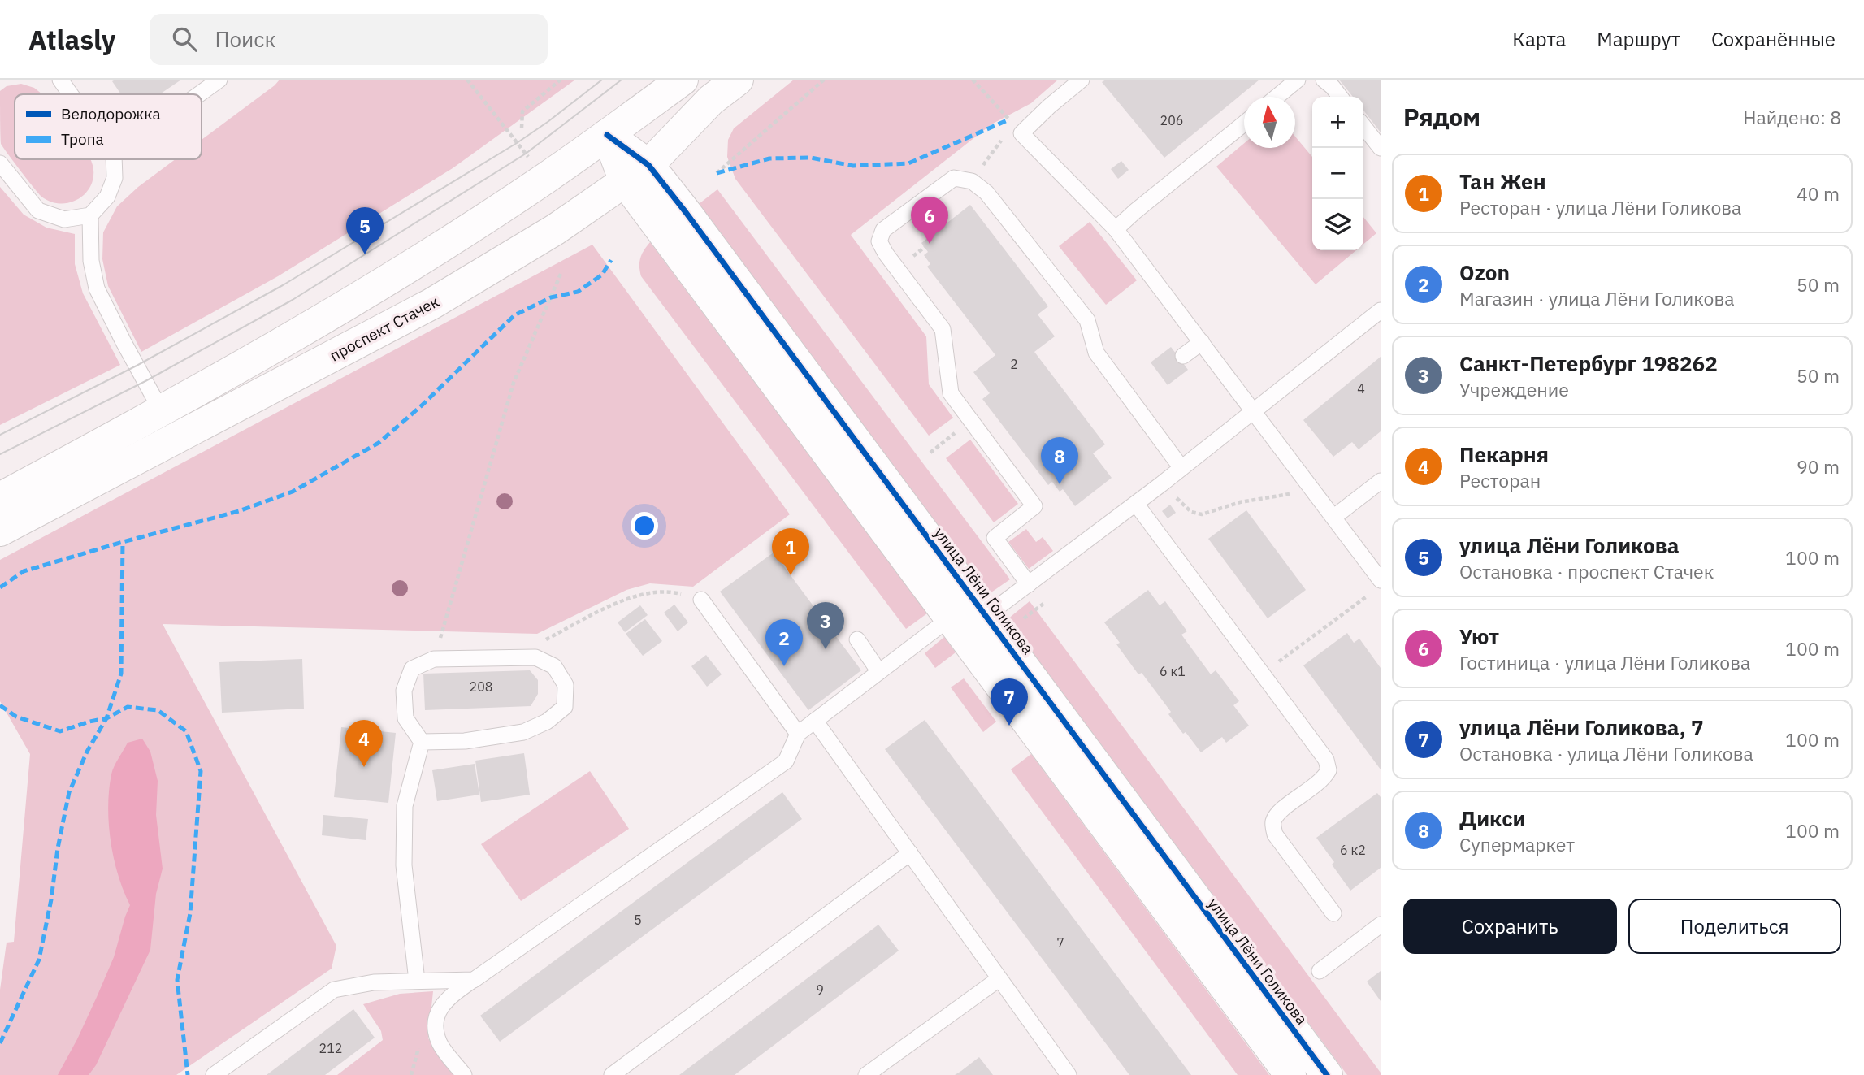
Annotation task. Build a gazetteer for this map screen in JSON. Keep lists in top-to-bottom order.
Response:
{
  "streets": {
    "street": ["проспект Стачек", "улица Лёни Голикова"]
  },
  "crossings": [
    ["проспект Стачек", "улица Лёни Голикова"]
  ],
  "house_numbers": [
    "206",
    "2",
    "4",
    "6 к1",
    "208",
    "6 к2",
    "5",
    "7",
    "9",
    "212"
  ],
  "legend": ["Велодорожка", "Тропа"],
  "north": "top",
  "page": {
    "header": "Atlasly",
    "search": "Поиск",
    "nav": ["Карта", "Маршрут", "Сохранённые"],
    "heading": ["Рядом", "Найдено: 8"],
    "map_buttons": ["+", "−"],
    "list": [
      {
        "mark": "1",
        "name": "Тан Жен",
        "note": "Ресторан · улица Лёни Голикова",
        "value": "40 m"
      },
      {
        "mark": "2",
        "name": "Ozon",
        "note": "Магазин · улица Лёни Голикова",
        "value": "50 m"
      },
      {
        "mark": "3",
        "name": "Санкт-Петербург 198262",
        "note": "Учреждение",
        "value": "50 m"
      },
      {
        "mark": "4",
        "name": "Пекарня",
        "note": "Ресторан",
        "value": "90 m"
      },
      {
        "mark": "5",
        "name": "улица Лёни Голикова",
        "note": "Остановка · проспект Стачек",
        "value": "100 m"
      },
      {
        "mark": "6",
        "name": "Уют",
        "note": "Гостиница · улица Лёни Голикова",
        "value": "100 m"
      },
      {
        "mark": "7",
        "name": "улица Лёни Голикова, 7",
        "note": "Остановка · улица Лёни Голикова",
        "value": "100 m"
      },
      {
        "mark": "8",
        "name": "Дикси",
        "note": "Супермаркет",
        "value": "100 m"
      }
    ],
    "pins": [
      "6",
      "5",
      "8",
      "1",
      "3",
      "2",
      "7",
      "4"
    ],
    "buttons": ["Сохранить", "Поделиться"]
  }
}
